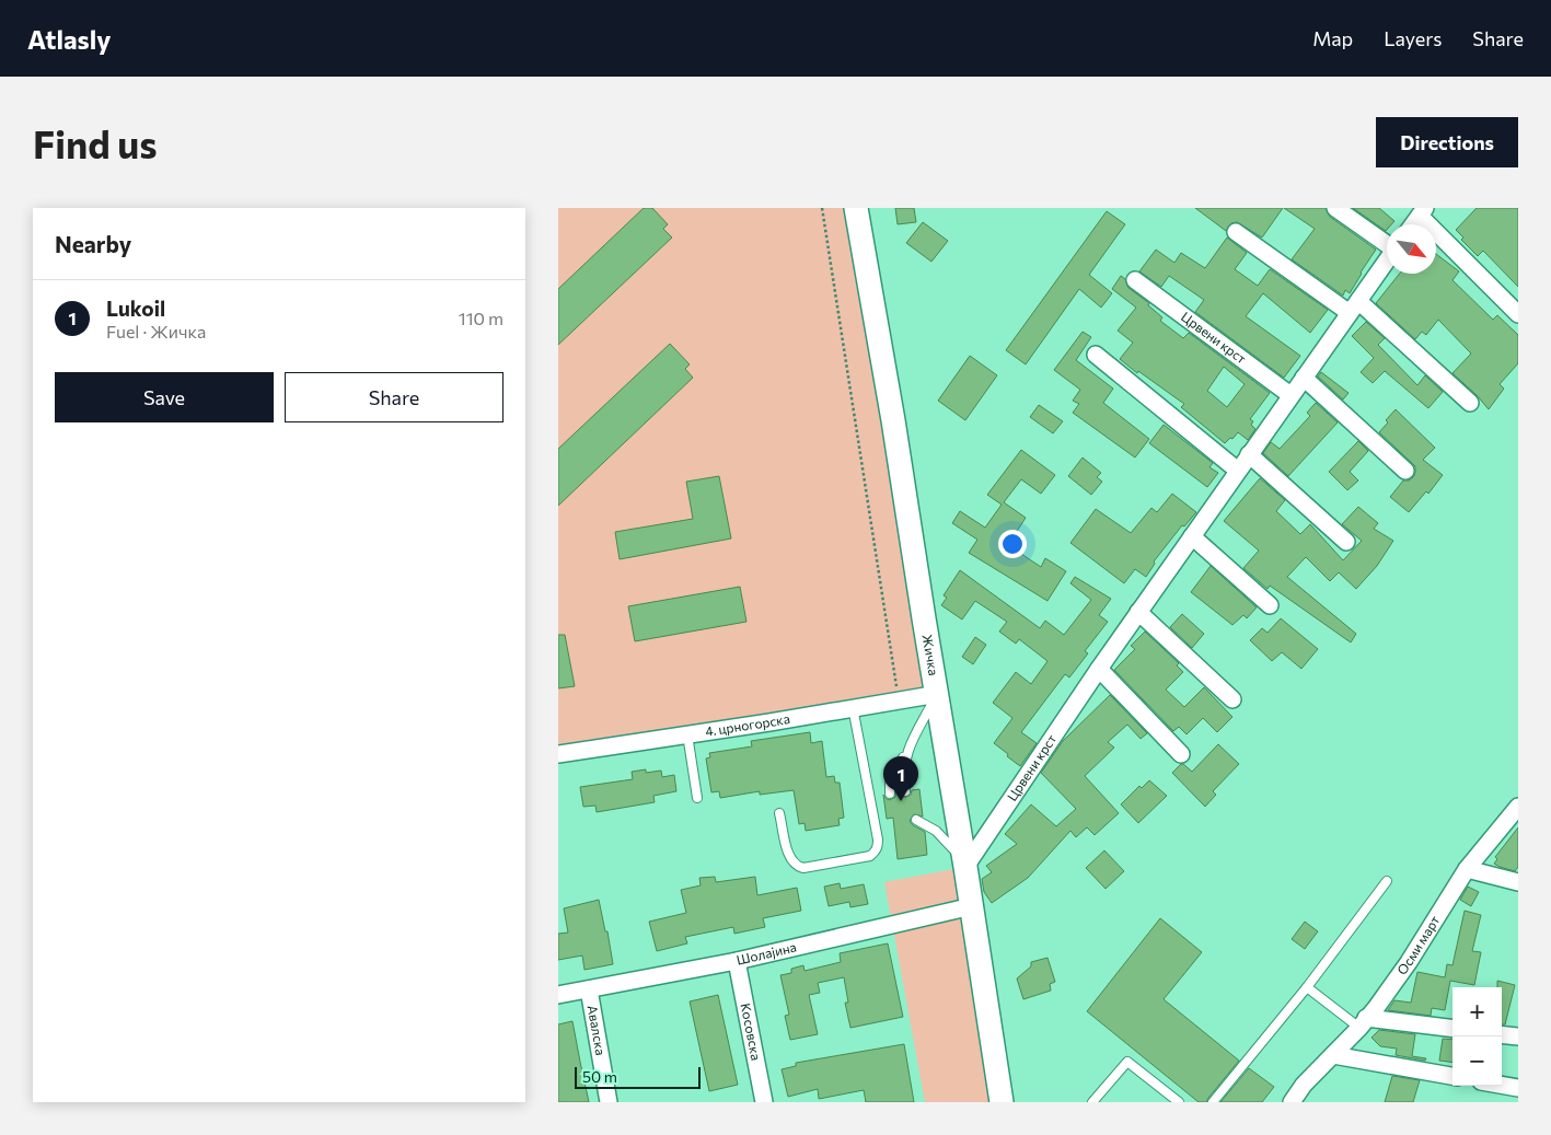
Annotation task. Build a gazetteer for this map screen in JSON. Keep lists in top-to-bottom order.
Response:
{
  "streets": {
    "main road": ["Жичка"],
    "street": [
      "Црвени крст",
      "4. црногорска",
      "Осми март",
      "Шолајина",
      "Авалска",
      "Косовска"
    ]
  },
  "crossings": [
    ["Црвени крст", "Жичка"],
    ["Жичка", "4. црногорска"],
    ["Жичка", "Шолајина"],
    ["Шолајина", "Авалска"],
    ["Шолајина", "Косовска"]
  ],
  "scale_bar": "50 m",
  "north": "bottom right",
  "page": {
    "header": "Atlasly",
    "nav": ["Map", "Layers", "Share"],
    "buttons": [
      "Directions",
      ["Save", "Share"]
    ],
    "title": "Find us",
    "heading": "Nearby",
    "list": [
      {
        "mark": "1",
        "name": "Lukoil",
        "note": "Fuel · Жичка",
        "value": "110 m"
      }
    ],
    "pins": "1",
    "map_buttons": ["+", "−"],
    "scale": "50 m"
  }
}
